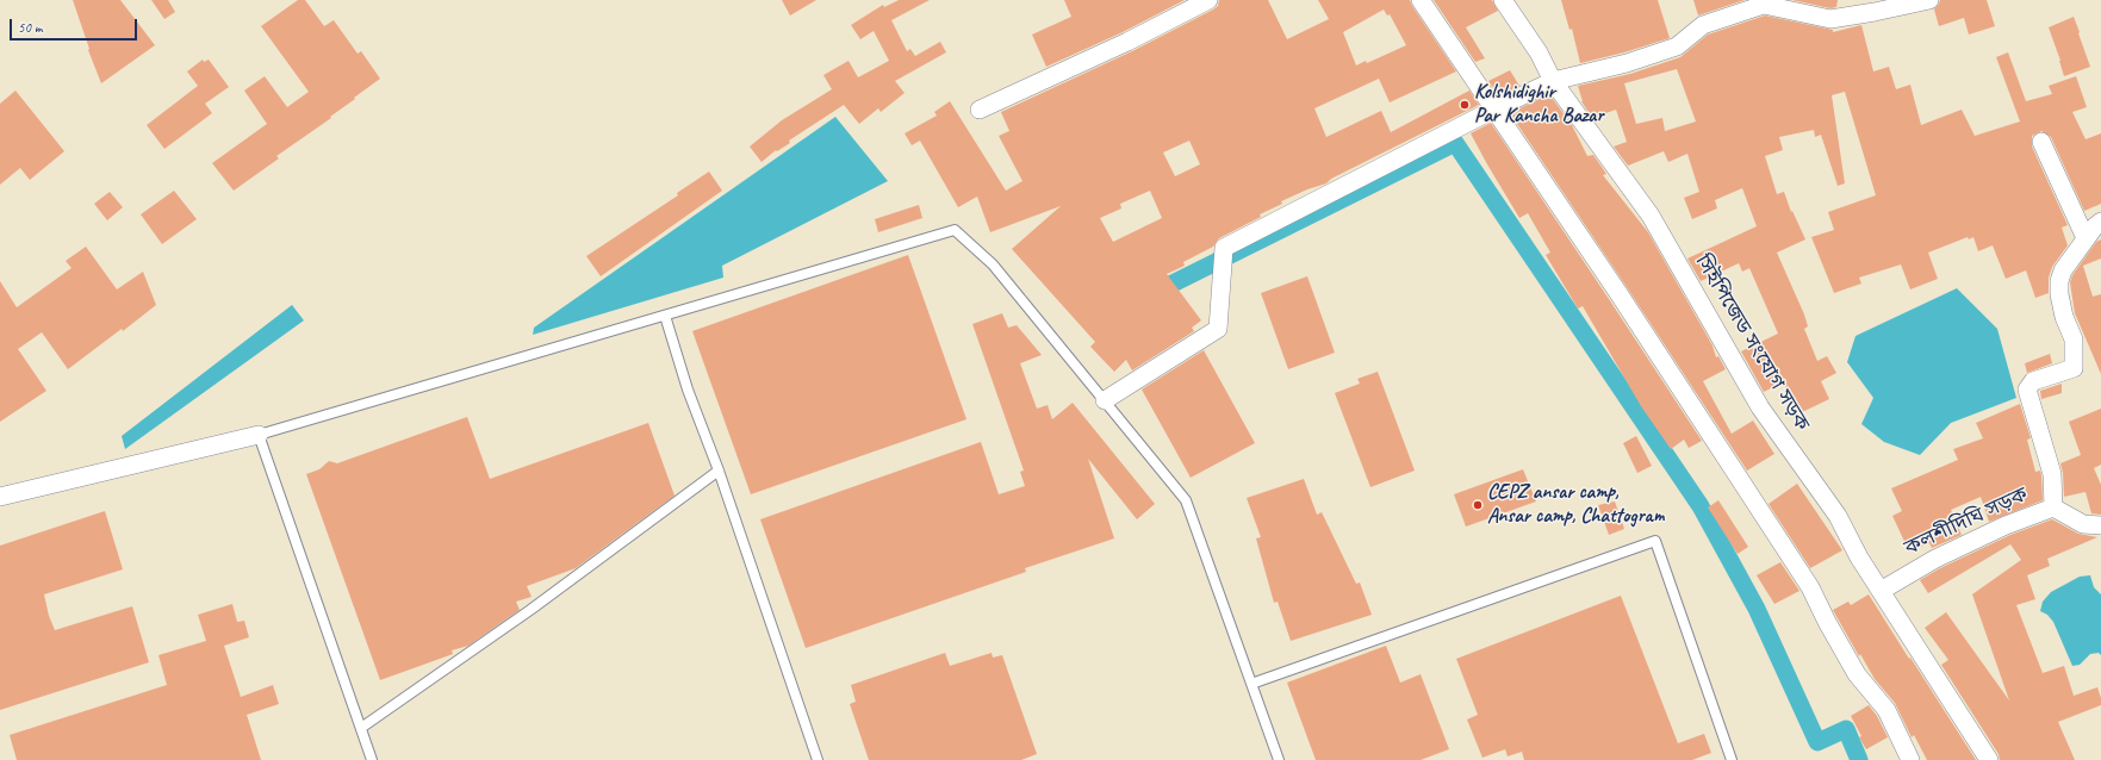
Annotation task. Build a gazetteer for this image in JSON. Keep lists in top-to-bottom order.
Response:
{
  "streets": {
    "street": ["সিইপিজেড সংযোগ সড়ক", "কলশীদিঘি সড়ক"]
  },
  "crossings": [
    ["সিইপিজেড সংযোগ সড়ক", "কলশীদিঘি সড়ক"]
  ],
  "places": ["Kolshidighir Par Kancha Bazar", "CEPZ ansar camp, Ansar camp, Chattogram"],
  "scale_bar": "50 m"
}
